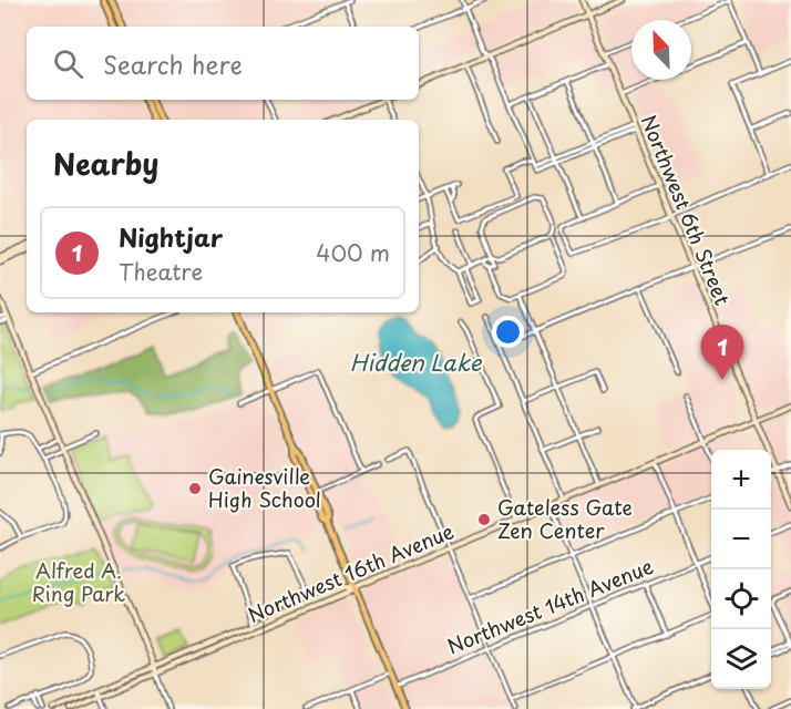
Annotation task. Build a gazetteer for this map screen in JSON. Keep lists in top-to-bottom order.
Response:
{
  "streets": {
    "main road": ["Northwest 6th Street", "Northwest 16th Avenue"],
    "street": ["Northwest 14th Avenue"]
  },
  "crossings": [
    ["Northwest 6th Street", "Northwest 16th Avenue"]
  ],
  "water": ["Hidden Lake"],
  "parks": ["Alfred A. Ring Park"],
  "places": ["Gainesville High School", "Gateless Gate Zen Center"],
  "north": "top left",
  "page": {
    "search": "Search here",
    "heading": "Nearby",
    "list": [
      {
        "mark": "1",
        "name": "Nightjar",
        "note": "Theatre",
        "value": "400 m"
      }
    ],
    "pins": "1",
    "map_buttons": ["+", "−"]
  }
}
